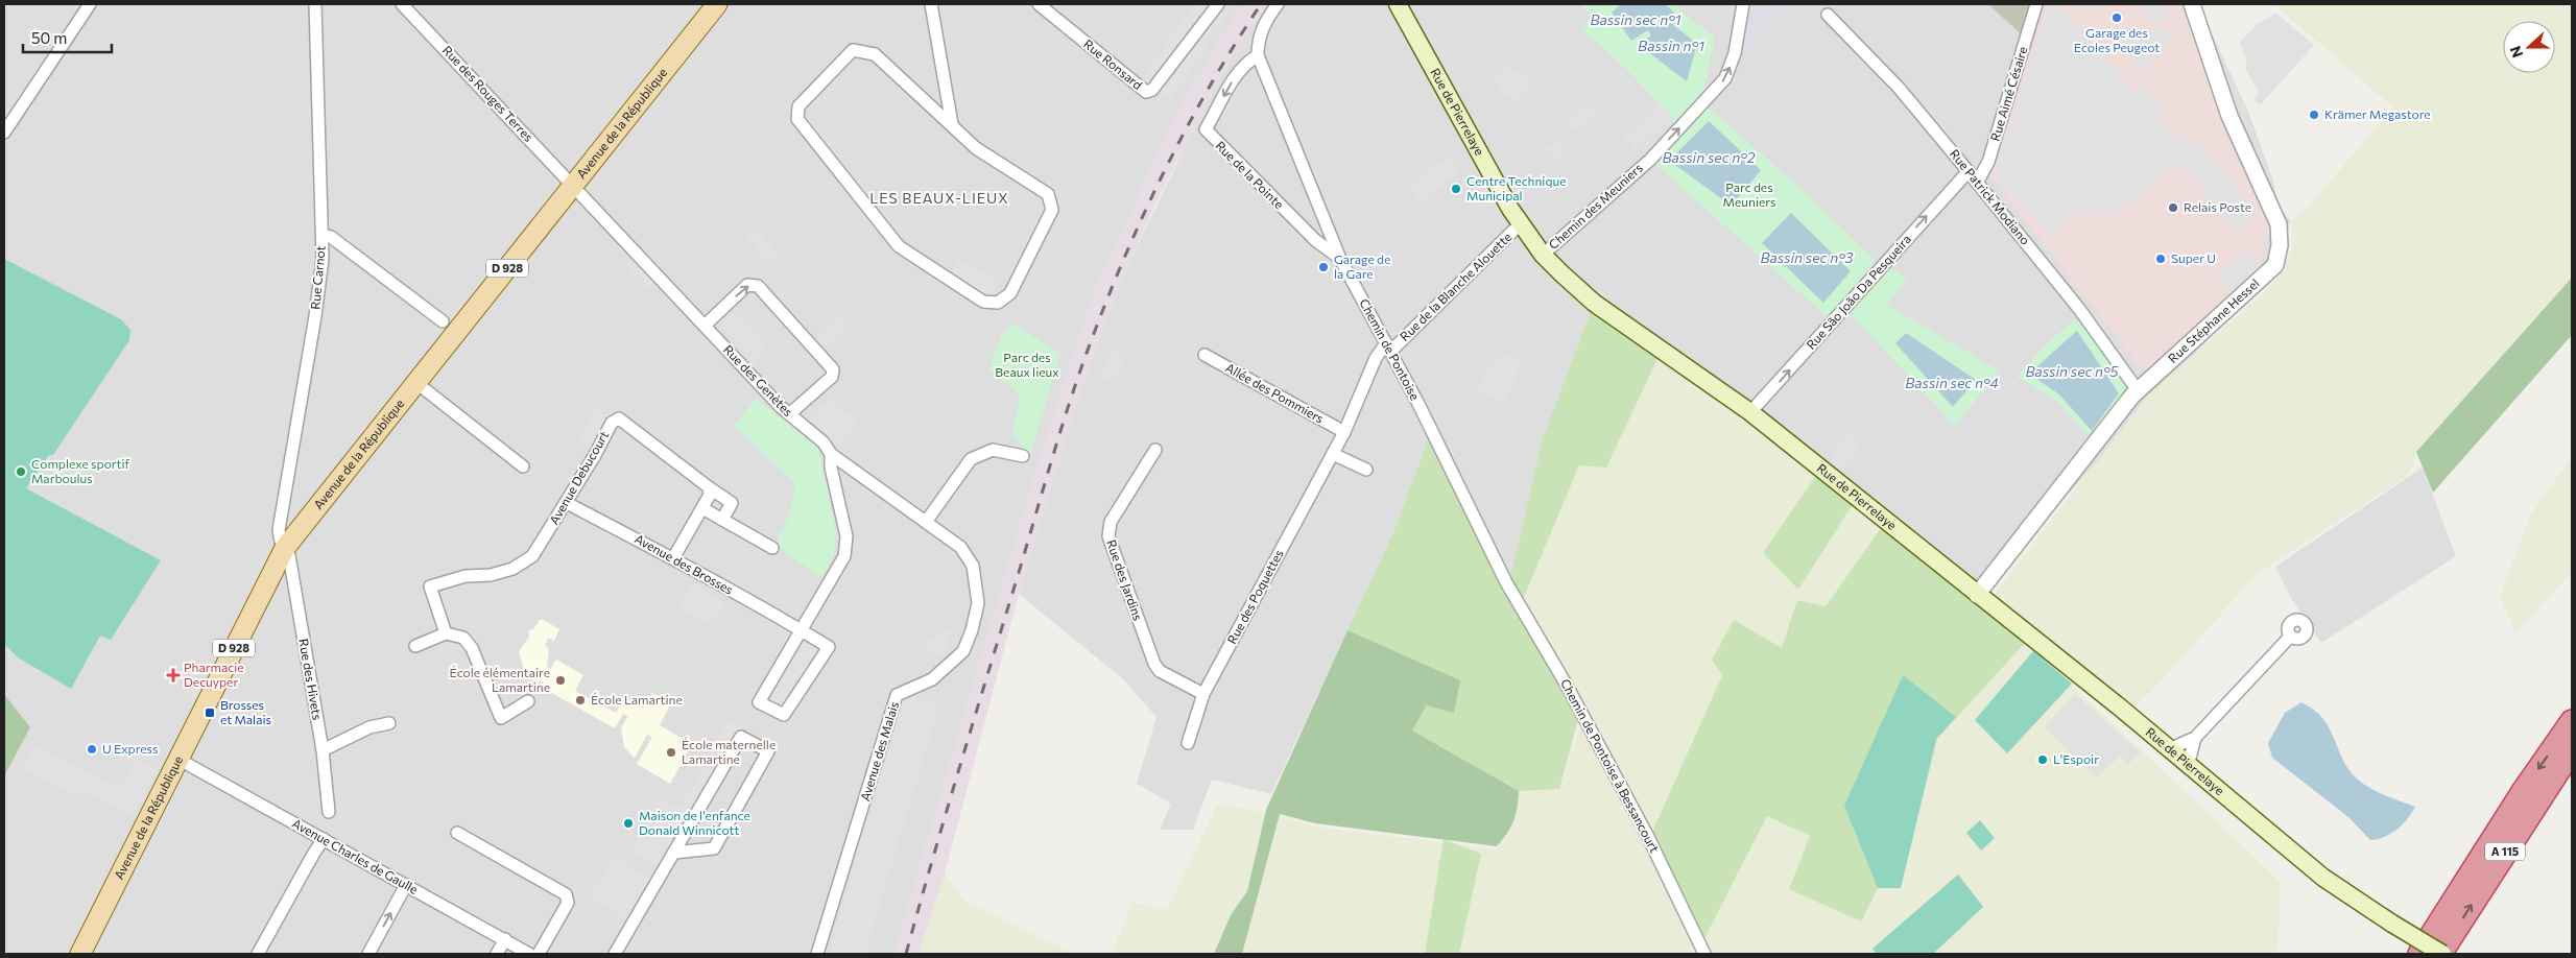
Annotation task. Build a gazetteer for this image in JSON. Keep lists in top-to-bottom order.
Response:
{
  "streets": {
    "highway": ["A 115"],
    "main road": ["Rue de Pierrelaye", "Avenue de la République", "D 928"],
    "street": [
      "Rue Ronsard",
      "Rue des Rouges Terres",
      "Rue Aimé Césaire",
      "Rue de la Pointe",
      "Rue Patrick Modiano",
      "Chemin des Meuniers",
      "Rue Carnot",
      "Rue de la Blanche Alouette",
      "Rue São João Da Pesqueira",
      "Rue Stéphane Hessel",
      "Chemin de Pontoise",
      "Rue des Genètes",
      "Allée des Pommiers",
      "Avenue Debucourt",
      "Avenue des Brosses",
      "Rue des Jardins",
      "Rue des Poquettes",
      "Rue des Hivets",
      "Avenue des Malais",
      "Chemin de Pontoise à Bessancourt",
      "Avenue Charles de Gaulle"
    ]
  },
  "crossings": [
    ["Rue des Rouges Terres", "Avenue de la République"],
    ["Rue des Rouges Terres", "Rue des Genètes"],
    ["Rue Aimé Césaire", "Rue Patrick Modiano"],
    ["Rue de Pierrelaye", "Chemin des Meuniers"],
    ["Rue de Pierrelaye", "Rue de la Blanche Alouette"],
    ["Rue de Pierrelaye", "Rue São João Da Pesqueira"],
    ["Rue de Pierrelaye", "Rue Stéphane Hessel"],
    ["Rue de Pierrelaye", "A 115"],
    ["Avenue de la République", "Rue Carnot"],
    ["Avenue de la République", "Rue des Genètes"],
    ["Avenue de la République", "Rue des Hivets"],
    ["Avenue de la République", "Avenue Charles de Gaulle"],
    ["Rue de la Pointe", "Chemin de Pontoise"],
    ["Rue Patrick Modiano", "Rue São João Da Pesqueira"],
    ["Rue Patrick Modiano", "Rue Stéphane Hessel"],
    ["Rue Carnot", "Rue des Hivets"],
    ["Rue de la Blanche Alouette", "Chemin de Pontoise"],
    ["Rue de la Blanche Alouette", "Rue des Poquettes"],
    ["Chemin de Pontoise", "Rue des Poquettes"],
    ["Chemin de Pontoise", "Chemin de Pontoise à Bessancourt"],
    ["Rue des Genètes", "Avenue des Brosses"],
    ["Rue des Genètes", "Avenue des Malais"],
    ["Allée des Pommiers", "Rue des Poquettes"],
    ["Avenue Debucourt", "Avenue des Brosses"],
    ["Rue des Jardins", "Rue des Poquettes"]
  ],
  "one_way": ["Chemin des Meuniers", "Rue São João Da Pesqueira"],
  "districts": ["LES BEAUX-LIEUX"],
  "water": [
    "Bassin sec n°1",
    "Bassin n°1",
    "Bassin sec n°2",
    "Bassin sec n°3",
    "Bassin sec n°5",
    "Bassin sec n°4"
  ],
  "parks": ["Parc des Meuniers", "Parc des Beaux lieux"],
  "places": {
    "other": [
      "Garage des Ecoles Peugeot",
      "Krämer Megastore",
      "Centre Technique Municipal",
      "Relais Poste",
      "Super U",
      "Garage de la Gare",
      "Complexe sportif Marboulus",
      "École élémentaire Lamartine",
      "École Lamartine",
      "U Express",
      "École maternelle Lamartine",
      "L'Espoir",
      "Maison de l'enfance Donald Winnicott"
    ],
    "health": ["Pharmacie Decuyper"],
    "transit": ["Brosses et Malais"]
  },
  "scale_bar": "50 m",
  "north": "left"
}
